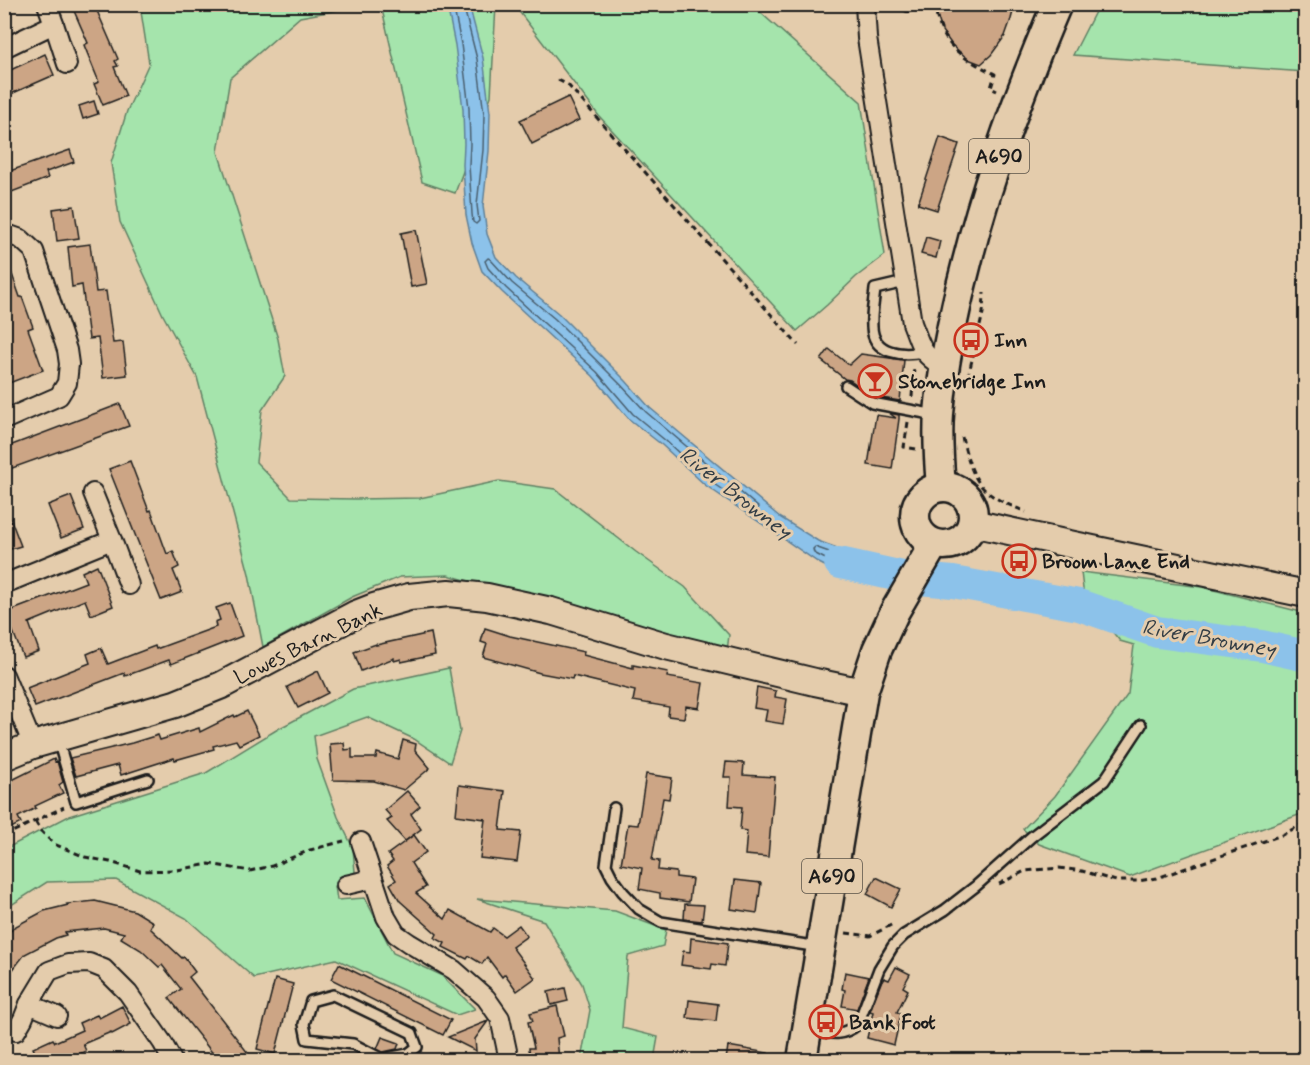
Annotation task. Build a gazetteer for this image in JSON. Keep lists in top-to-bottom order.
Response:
{
  "streets": {
    "main road": ["A690"],
    "street": ["Lowes Barn Bank"]
  },
  "crossings": [
    ["A690", "Lowes Barn Bank"]
  ],
  "water": ["River Browney"],
  "places": {
    "bus stop": ["Inn", "Broom Lane End", "Bank Foot"],
    "bar": ["Stonebridge Inn"]
  }
}
